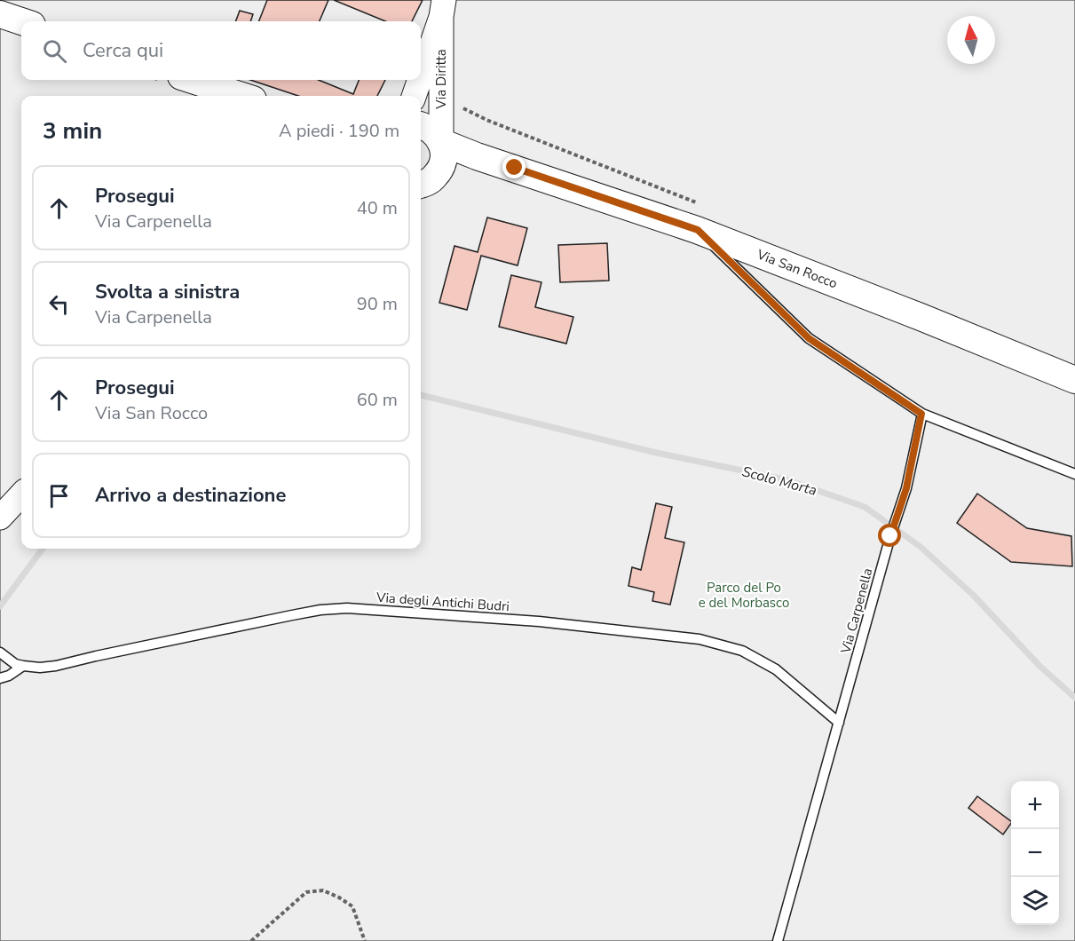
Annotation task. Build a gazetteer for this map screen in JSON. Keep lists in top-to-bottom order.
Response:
{
  "streets": {
    "main road": ["Via San Rocco"],
    "street": ["Via Diritta"],
    "lane": ["Via degli Antichi Budri", "Via Carpenella"]
  },
  "crossings": [
    ["Via Diritta", "Via San Rocco"],
    ["Via degli Antichi Budri", "Via Carpenella"]
  ],
  "water": ["Scolo Morta"],
  "parks": ["Parco del Po e del Morbasco"],
  "north": "top",
  "page": {
    "search": "Cerca qui",
    "heading": ["3 min", "A piedi · 190 m"],
    "list": [
      ["Prosegui", "Via Carpenella", "40 m"],
      ["Svolta a sinistra", "Via Carpenella", "90 m"],
      ["Prosegui", "Via San Rocco", "60 m"],
      "Arrivo a destinazione"
    ],
    "map_buttons": ["+", "−"]
  }
}
